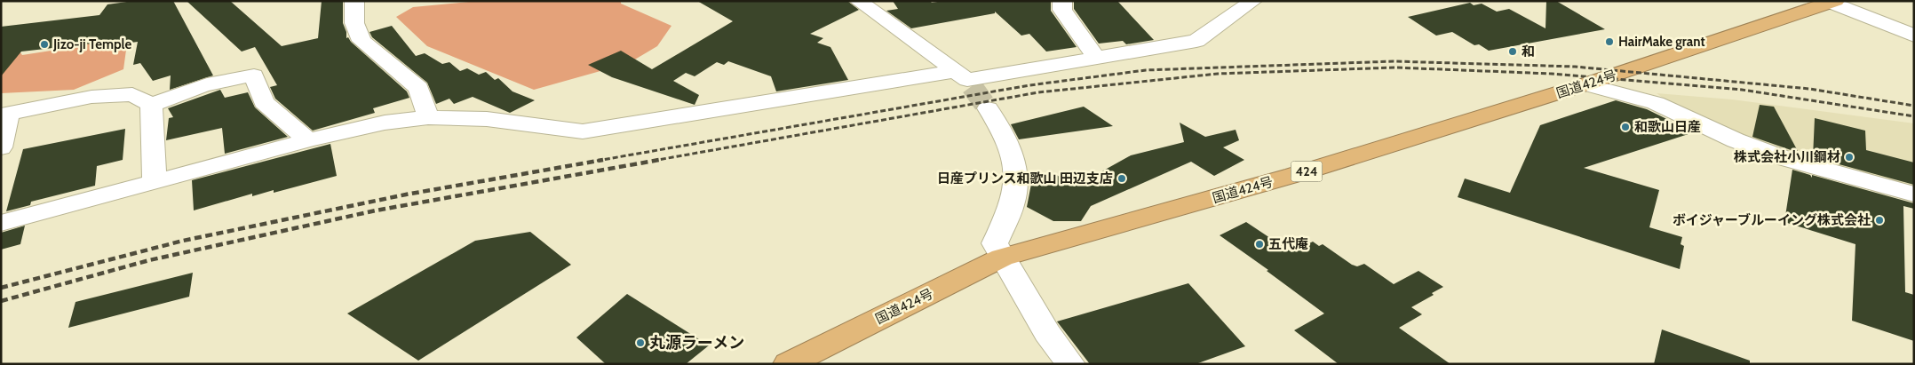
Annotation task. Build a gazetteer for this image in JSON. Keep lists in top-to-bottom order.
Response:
{
  "streets": {
    "highway": ["国道424号", "424"]
  },
  "places": [
    "HairMake grant",
    "Jizo-ji Temple",
    "和",
    "和歌山日産",
    "株式会社小川鋼材",
    "日産プリンス和歌山 田辺支店",
    "ボイジャーブルーイング株式会社",
    "五代庵",
    "丸源ラーメン"
  ]
}
